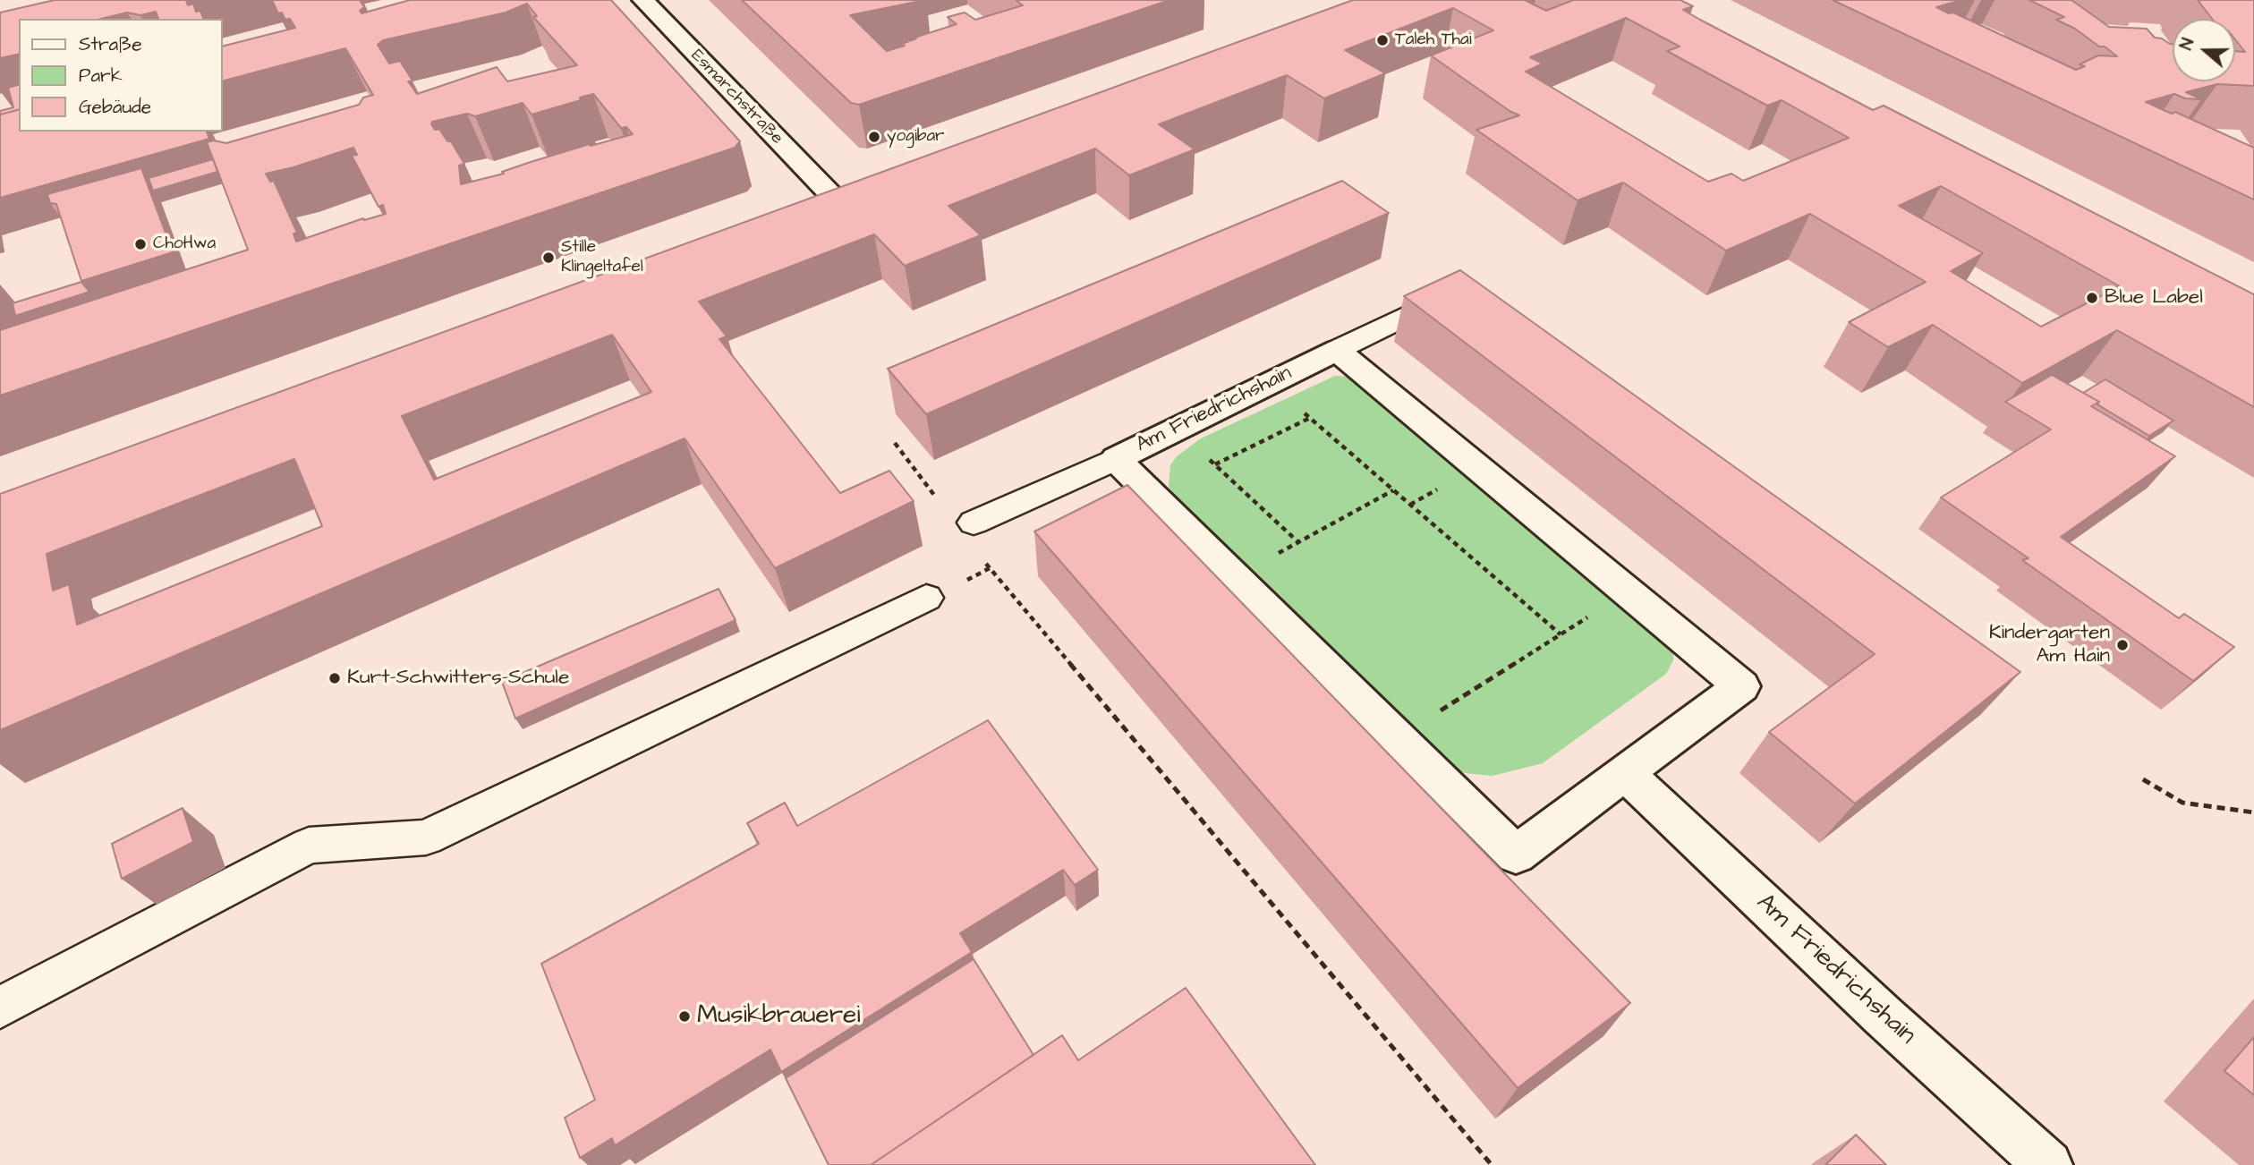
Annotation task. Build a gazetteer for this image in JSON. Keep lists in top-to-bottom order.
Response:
{
  "streets": {
    "street": ["Esmarchstraße", "Am Friedrichshain"]
  },
  "places": [
    "Taleh Thai",
    "yogibar",
    "ChoHwa",
    "Stille Klingeltafel",
    "Blue Label",
    "Kindergarten Am Hain",
    "Kurt-Schwitters-Schule",
    "Musikbrauerei"
  ],
  "legend": ["Straße", "Park", "Gebäude"],
  "north": "left"
}
